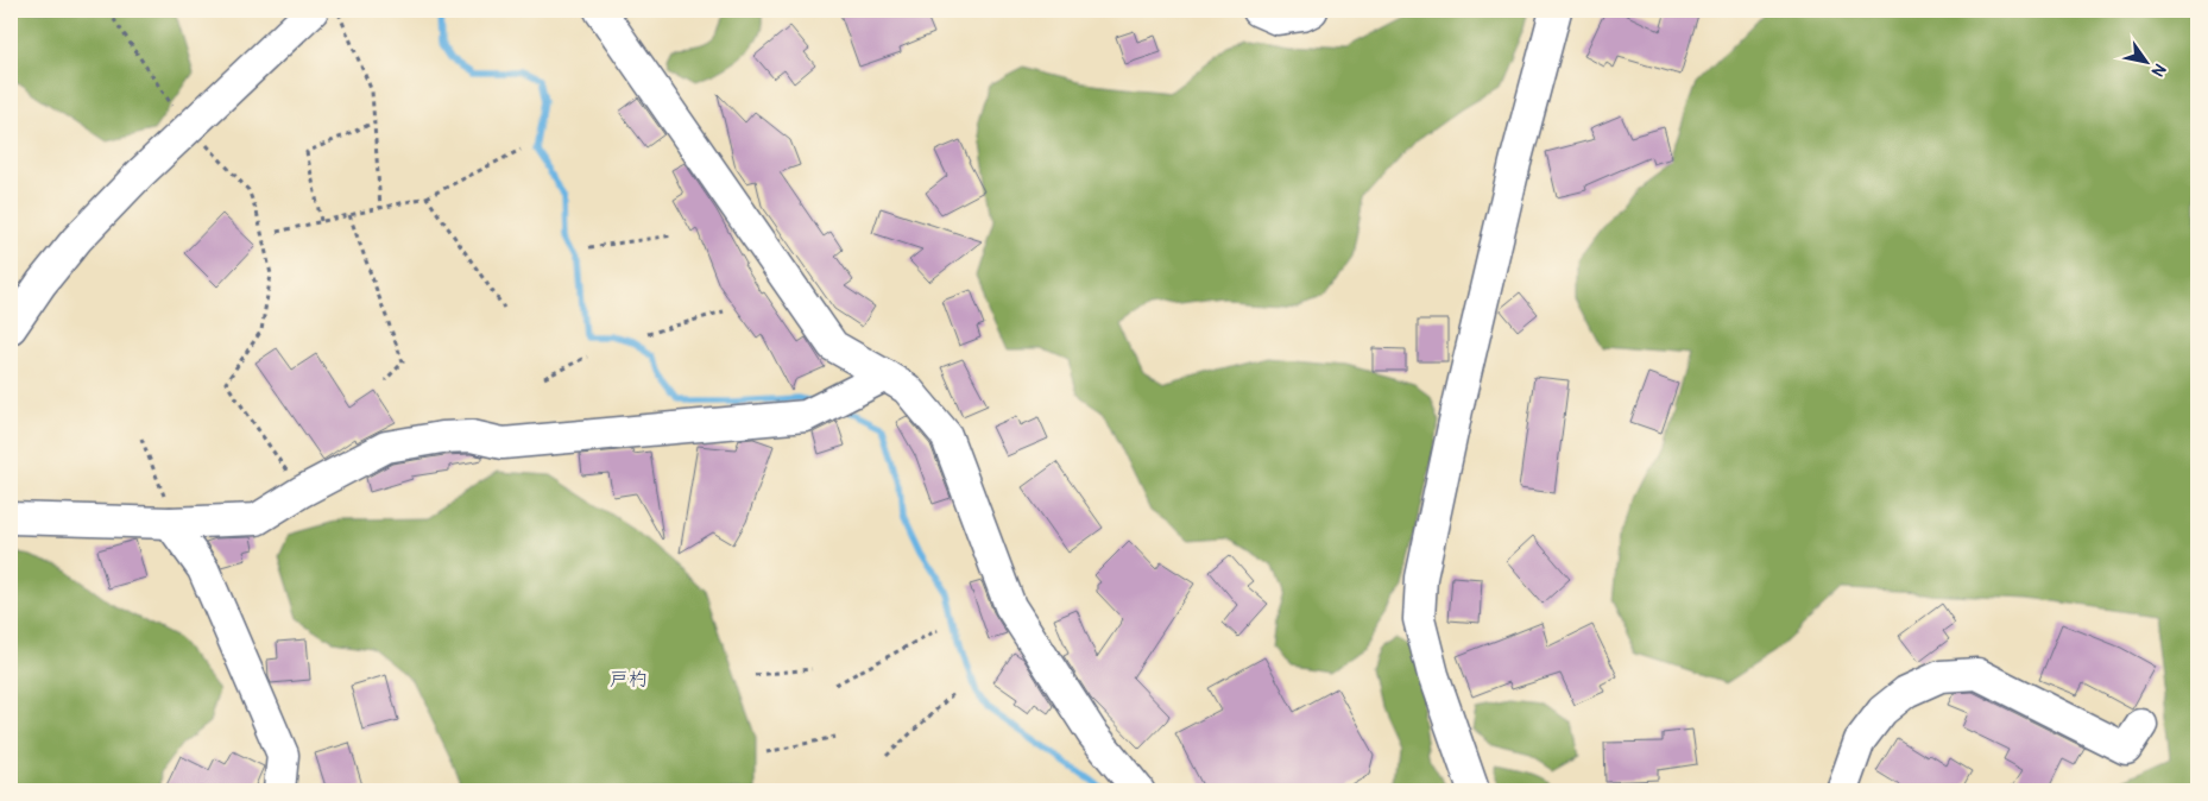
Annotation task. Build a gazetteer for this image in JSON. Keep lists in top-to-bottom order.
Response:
{
  "districts": ["戸杓"],
  "north": "bottom right"
}
